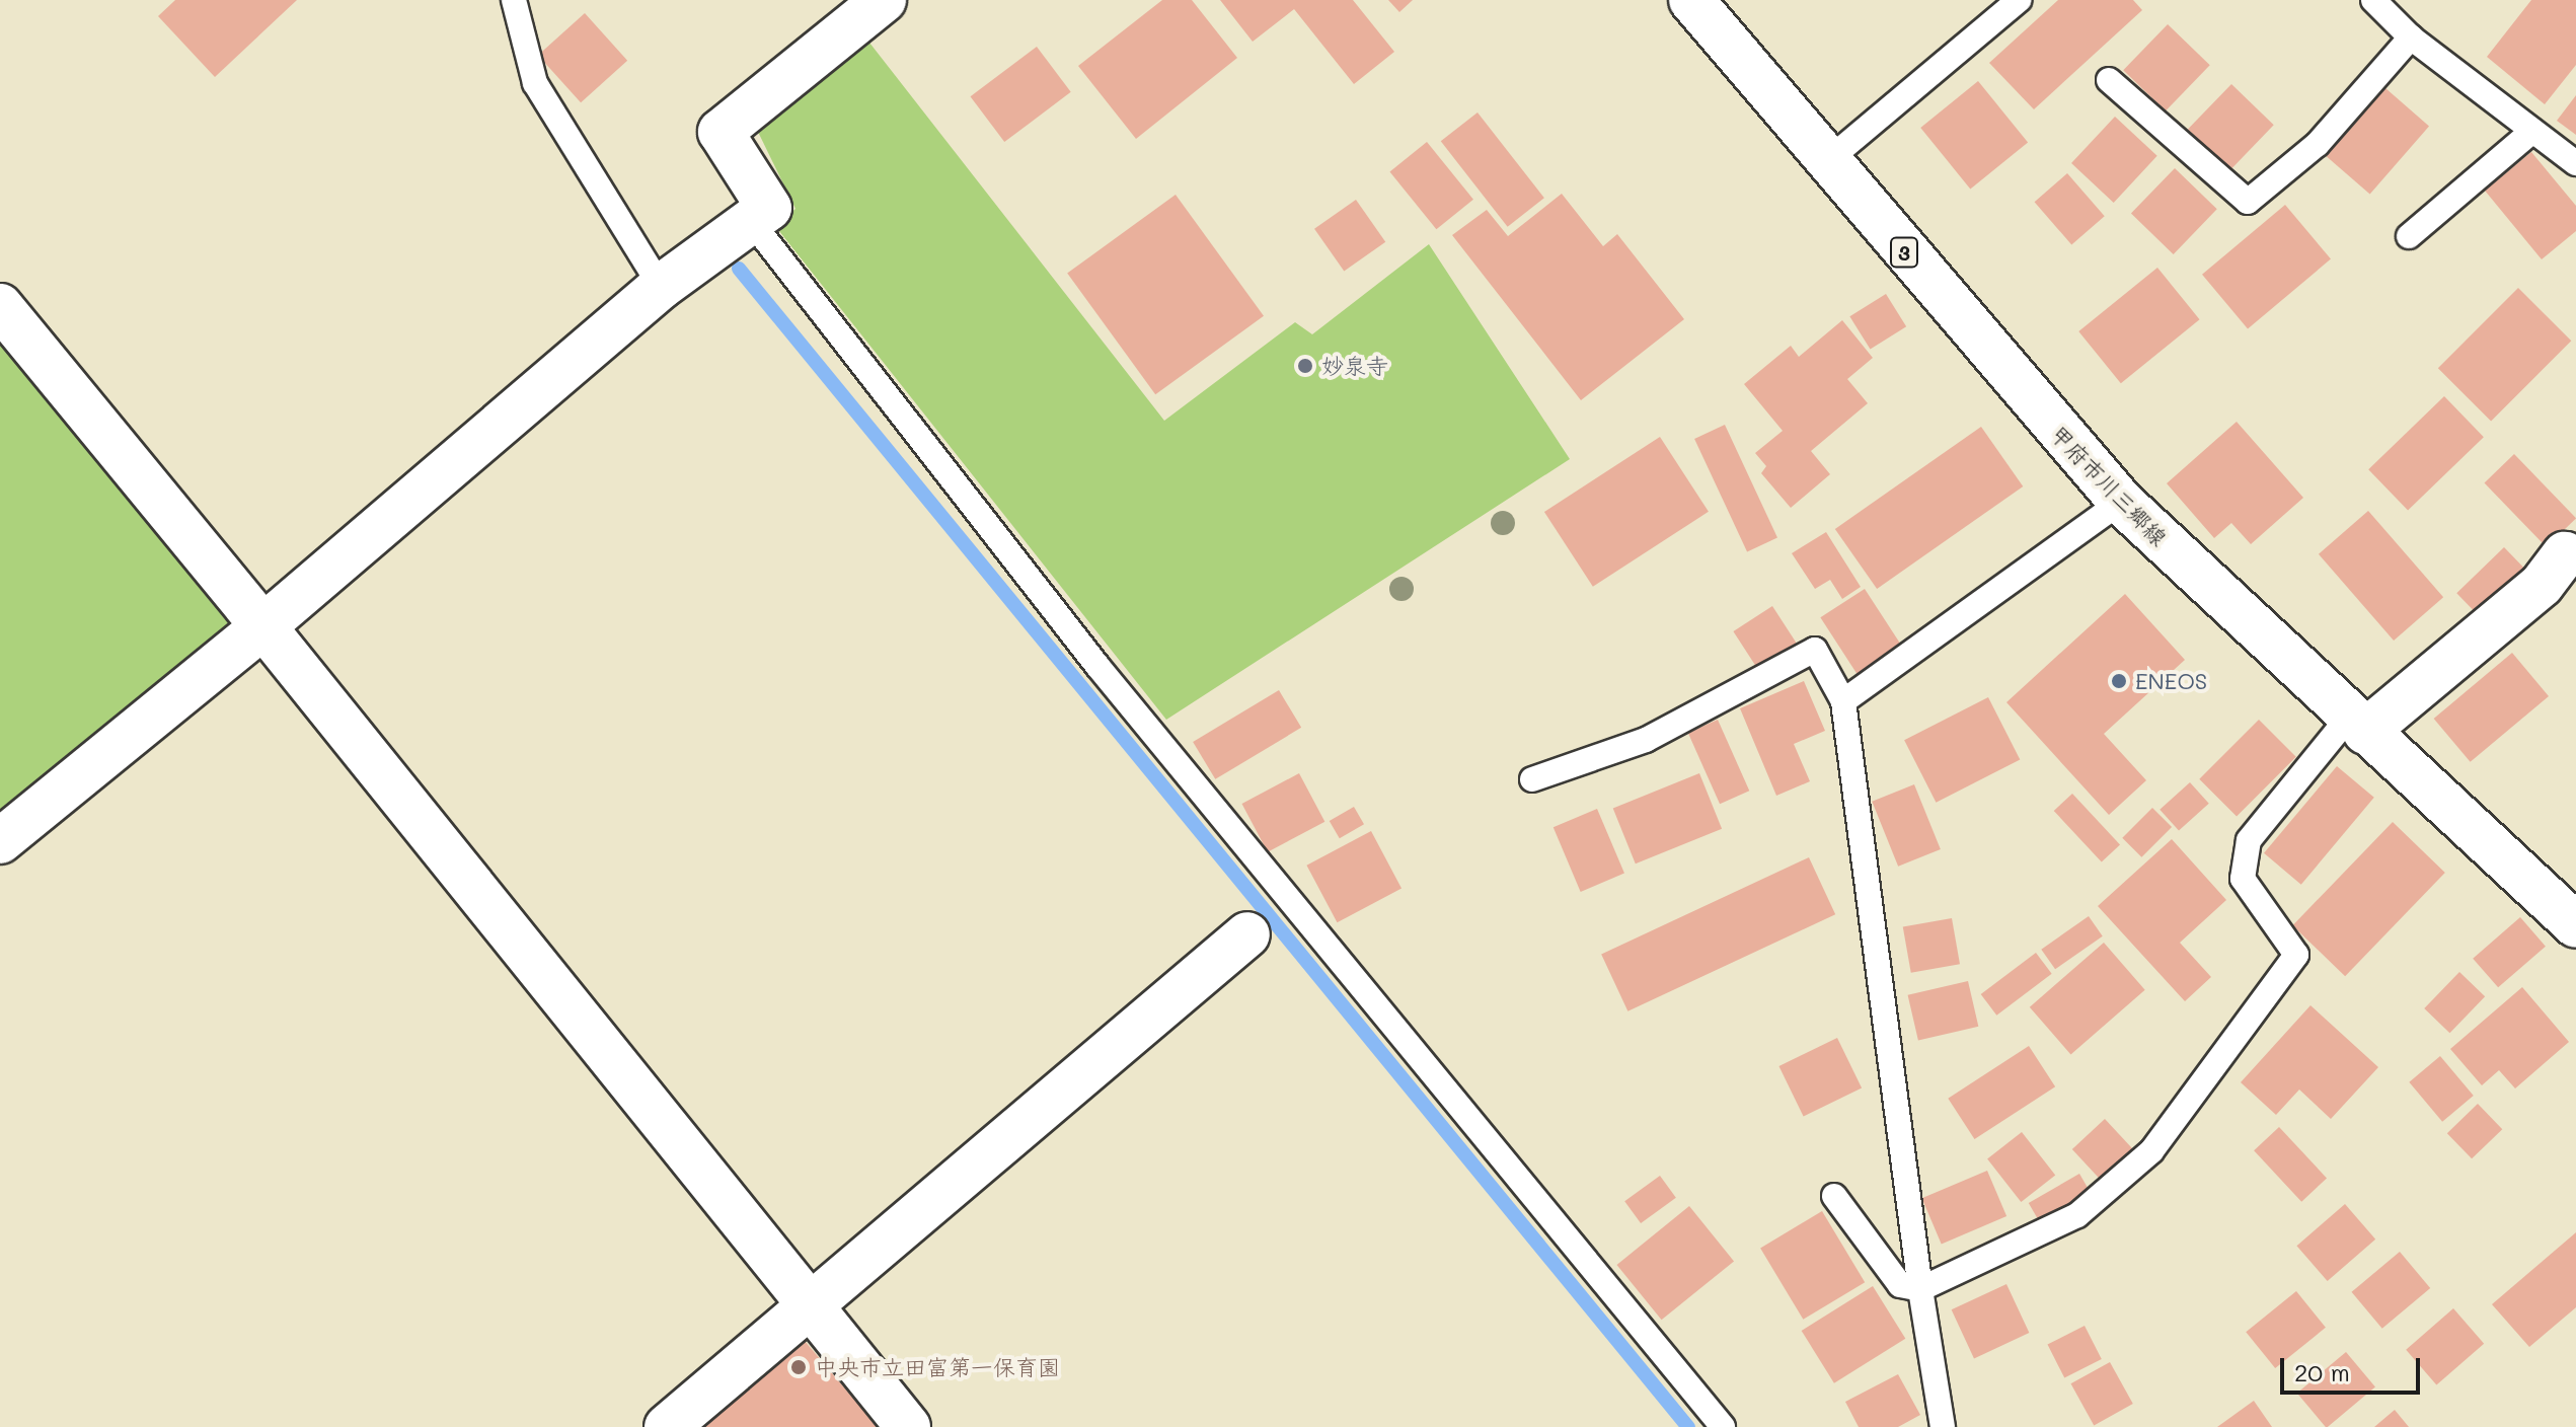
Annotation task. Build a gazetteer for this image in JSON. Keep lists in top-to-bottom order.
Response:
{
  "streets": {
    "street": ["3", "甲府市川三郷線"]
  },
  "places": ["妙泉寺", "ENEOS", "中央市立田富第一保育園"],
  "scale_bar": "20 m"
}
